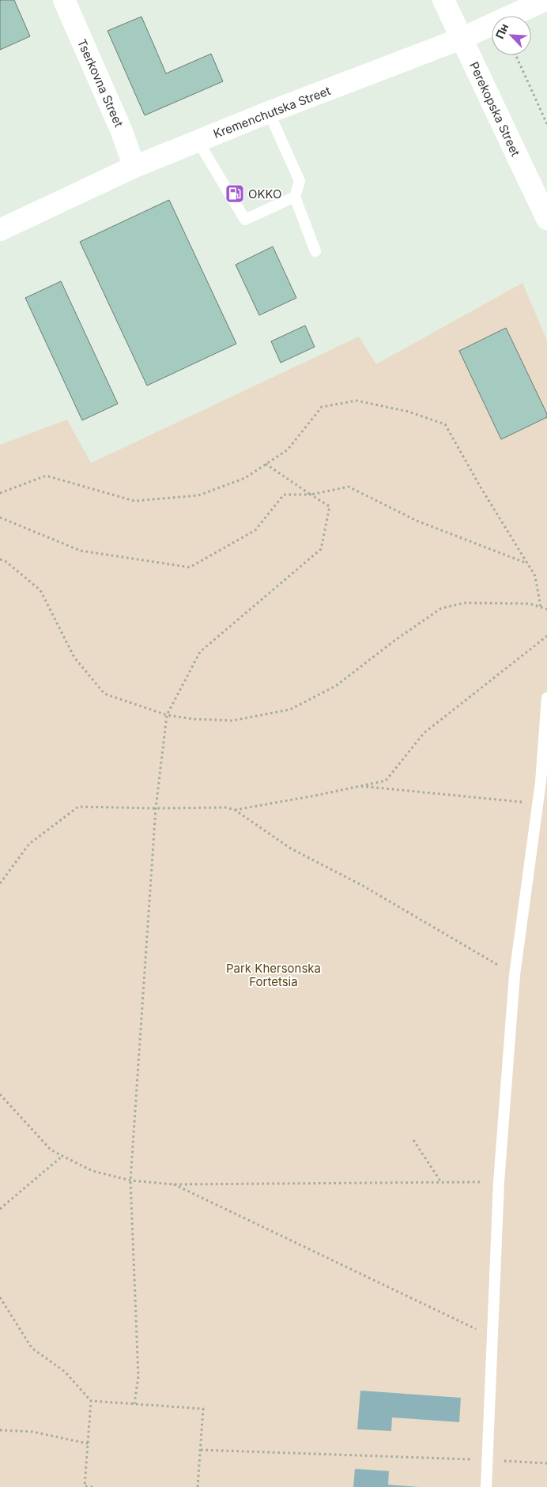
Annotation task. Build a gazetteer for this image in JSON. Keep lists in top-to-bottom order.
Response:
{
  "streets": {
    "street": ["Tserkovna Street", "Perekopska Street", "Kremenchutska Street"]
  },
  "crossings": [
    ["Tserkovna Street", "Kremenchutska Street"],
    ["Perekopska Street", "Kremenchutska Street"]
  ],
  "parks": ["Park Khersonska Fortetsia"],
  "places": {
    "fuel station": ["OKKO"]
  },
  "north": "top left"
}
